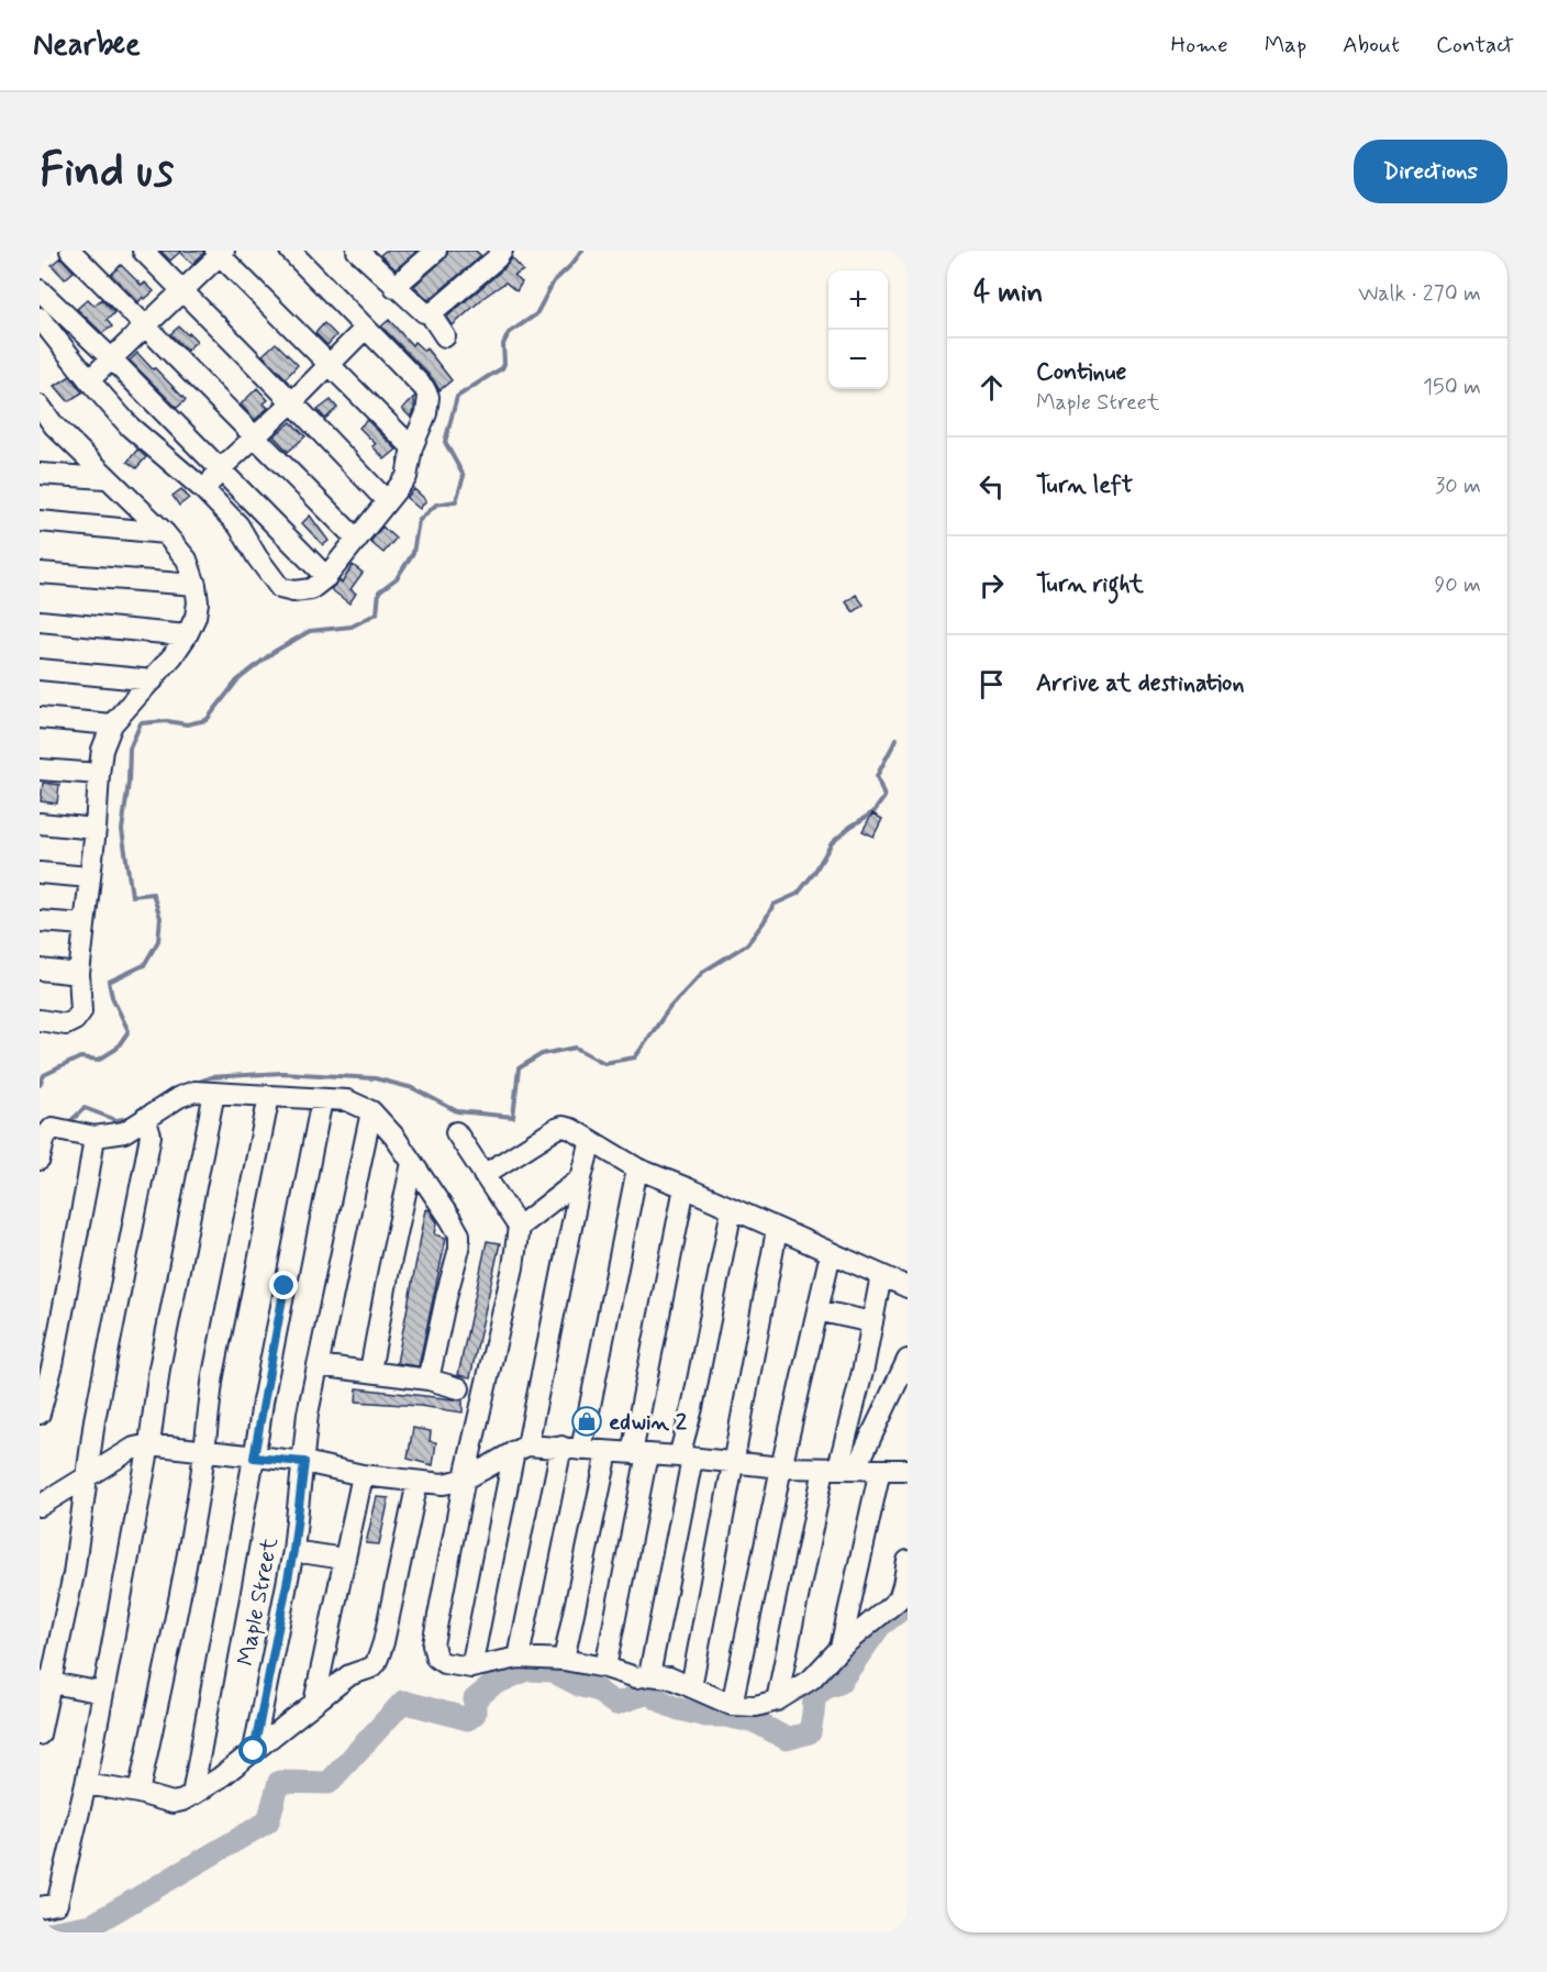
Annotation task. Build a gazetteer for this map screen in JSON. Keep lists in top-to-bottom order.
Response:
{
  "streets": {
    "street": ["Maple Street"]
  },
  "places": {
    "shop": ["edwin 2"]
  },
  "page": {
    "header": "Nearbee",
    "nav": [
      "Home",
      "Map",
      "About",
      "Contact"
    ],
    "buttons": "Directions",
    "title": "Find us",
    "heading": ["4 min", "Walk · 270 m"],
    "map_buttons": ["+", "−"],
    "list": [
      ["Continue", "Maple Street", "150 m"],
      ["Turn left", "30 m"],
      ["Turn right", "90 m"],
      "Arrive at destination"
    ]
  }
}
